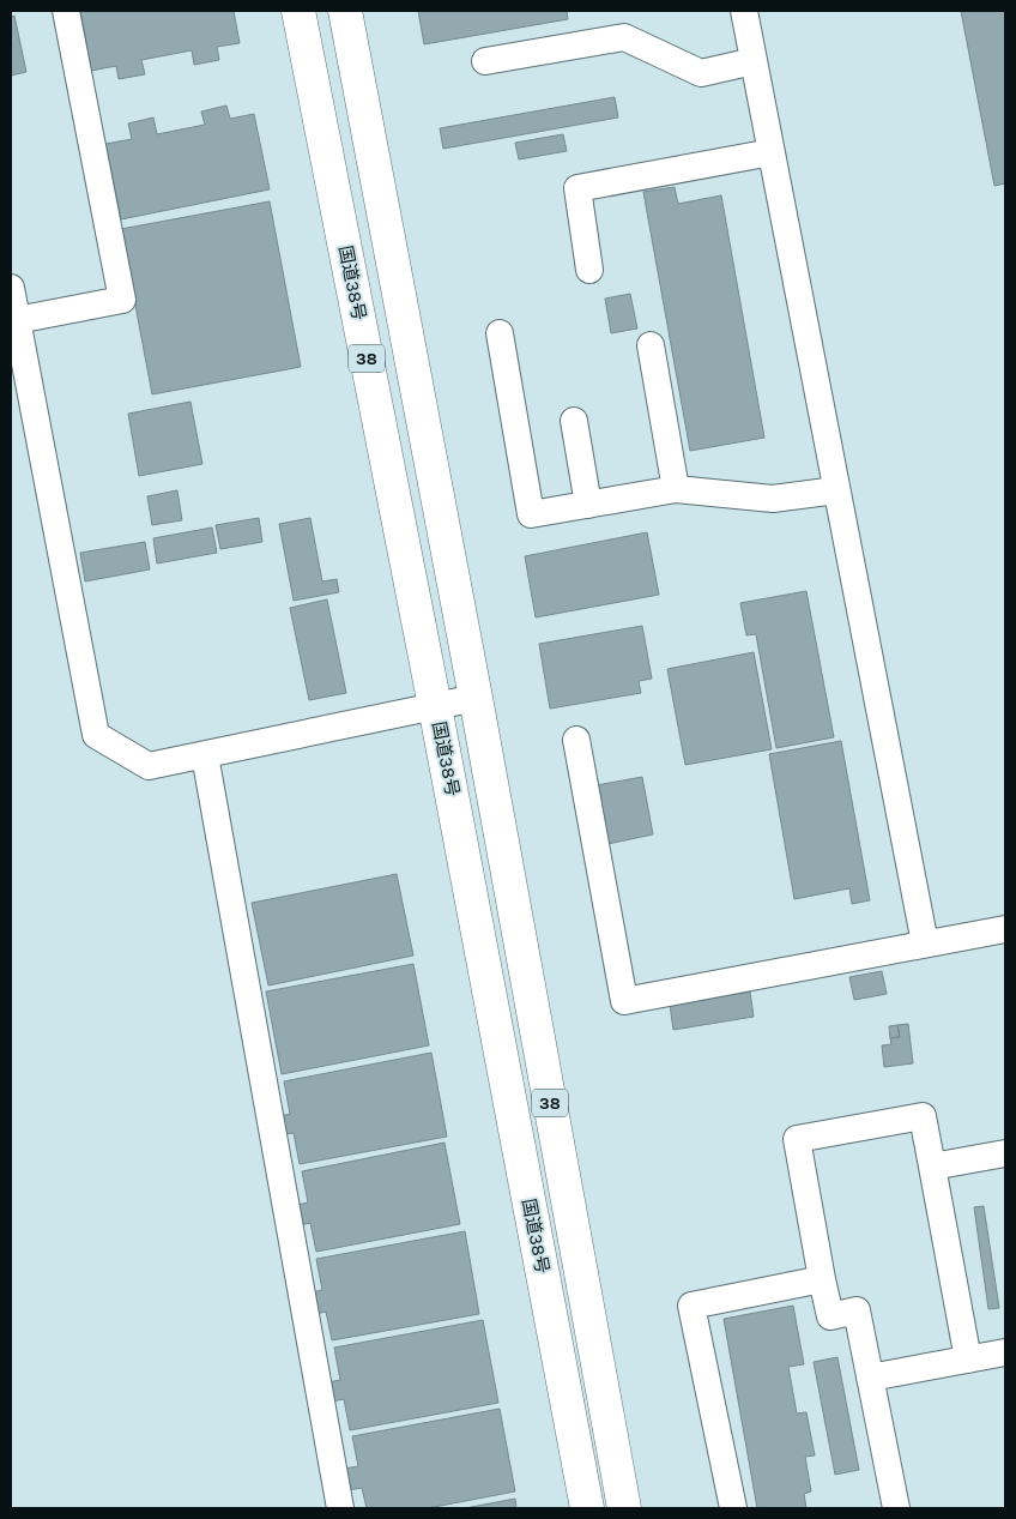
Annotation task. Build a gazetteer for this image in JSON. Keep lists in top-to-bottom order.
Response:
{
  "streets": {
    "highway": ["国道38号", "38"]
  }
}
